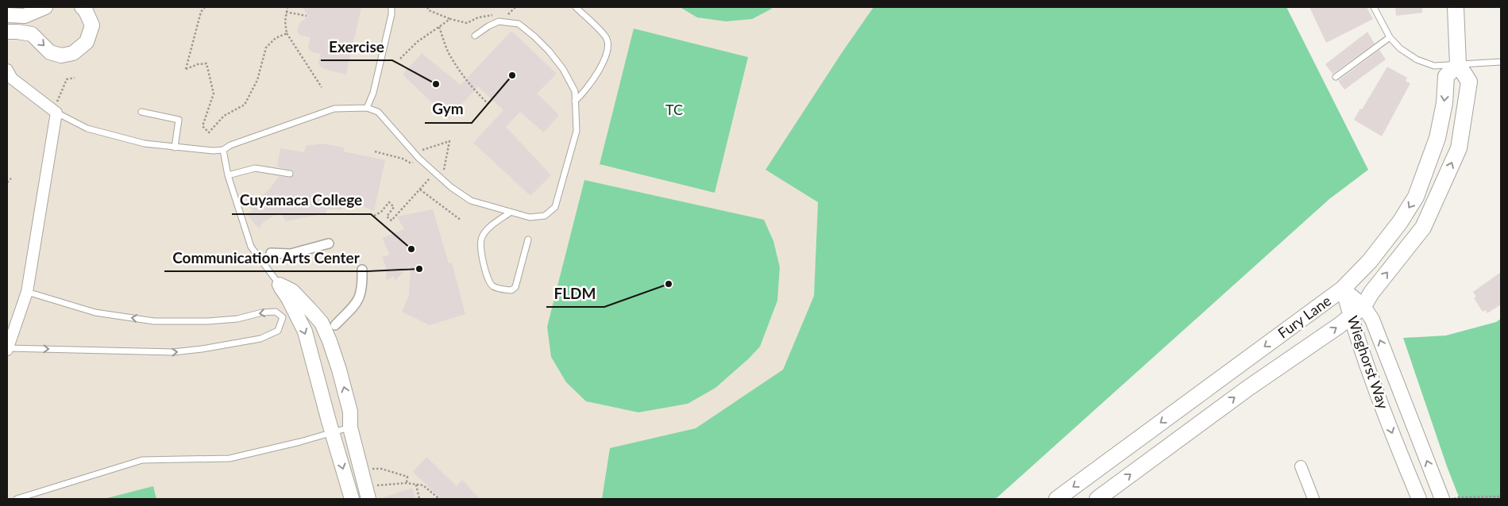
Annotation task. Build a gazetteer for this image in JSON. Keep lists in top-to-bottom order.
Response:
{
  "streets": {
    "main road": ["Fury Lane"],
    "street": ["Wieghorst Way"]
  },
  "crossings": [
    ["Fury Lane", "Wieghorst Way"]
  ],
  "parks": ["TC"],
  "places": [
    "Gym",
    "Exercise",
    "Cuyamaca College",
    "Communication Arts Center",
    "FLDM"
  ]
}
